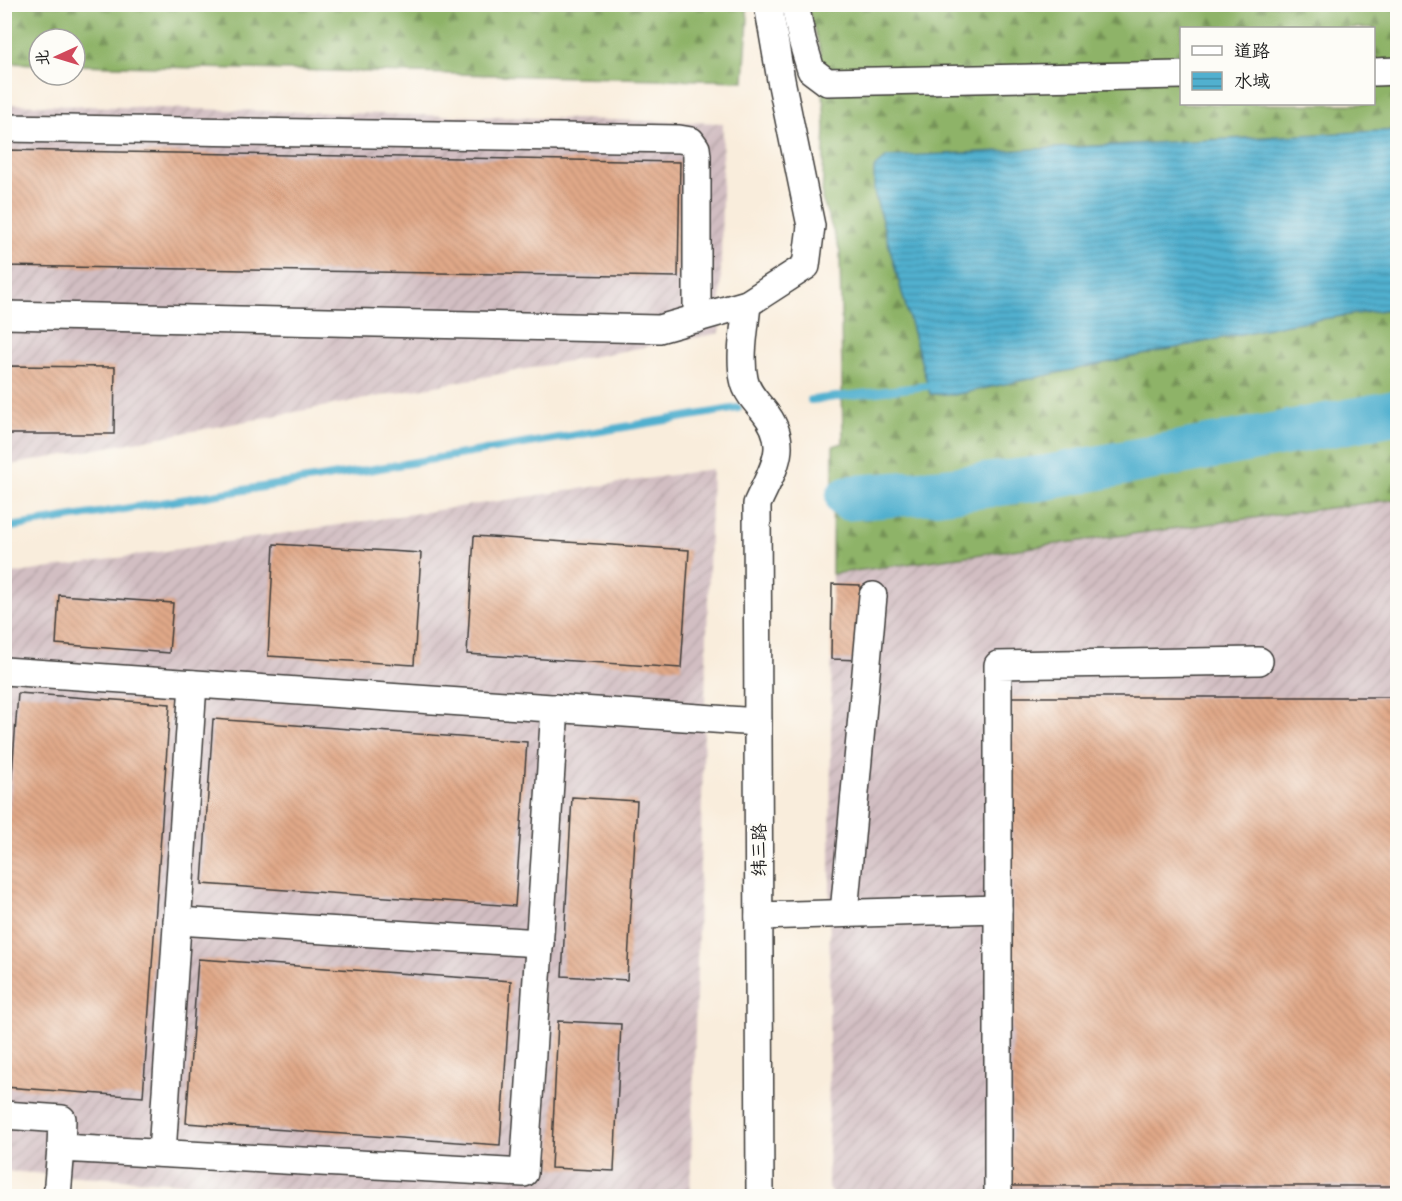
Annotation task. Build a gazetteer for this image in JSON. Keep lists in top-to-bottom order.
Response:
{
  "streets": {
    "street": ["纬三路"]
  },
  "legend": ["道路", "水域"],
  "north": "left"
}
